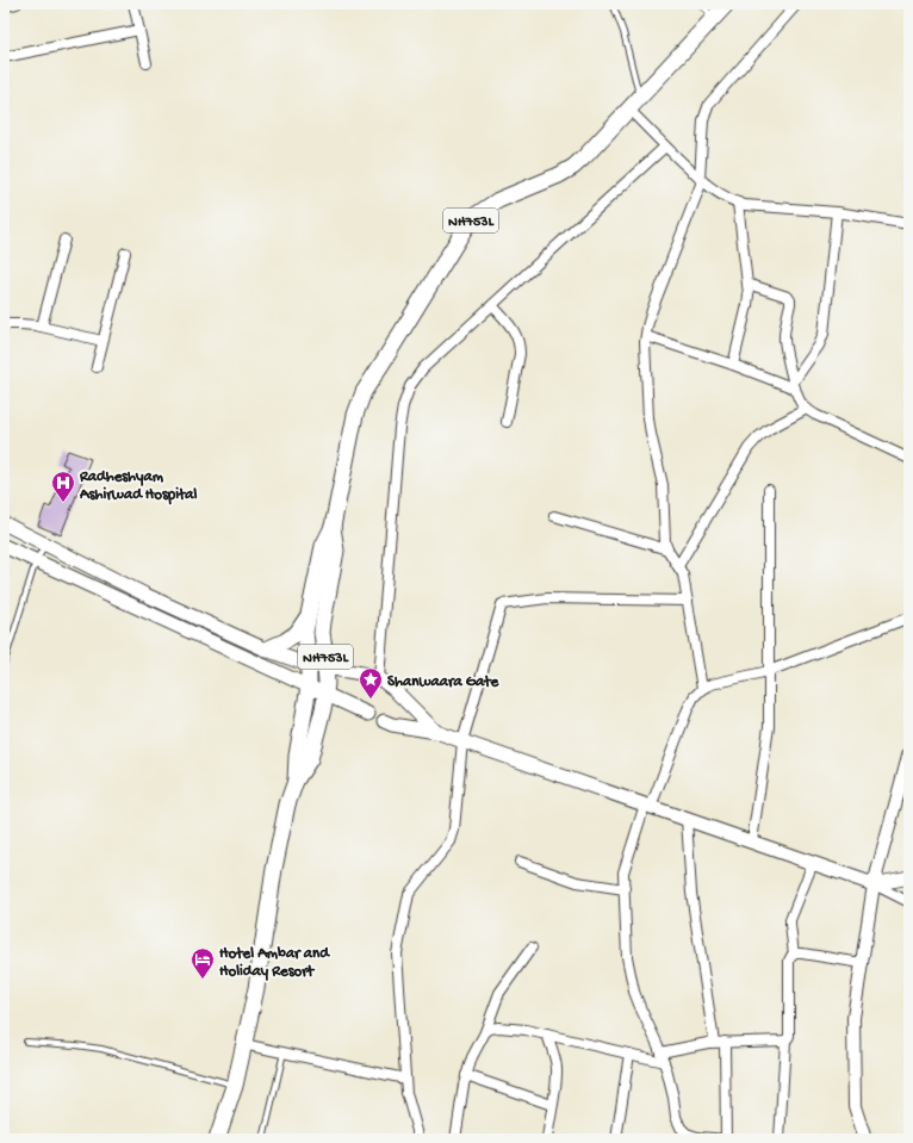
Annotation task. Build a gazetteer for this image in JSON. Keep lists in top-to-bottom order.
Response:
{
  "streets": {
    "highway": ["NH753L"]
  },
  "places": {
    "hospital": ["Radheshyam Ashirwad Hospital"],
    "place": ["Shanwaara Gate"],
    "hotel": ["Hotel Ambar and Holiday Resort"]
  }
}
